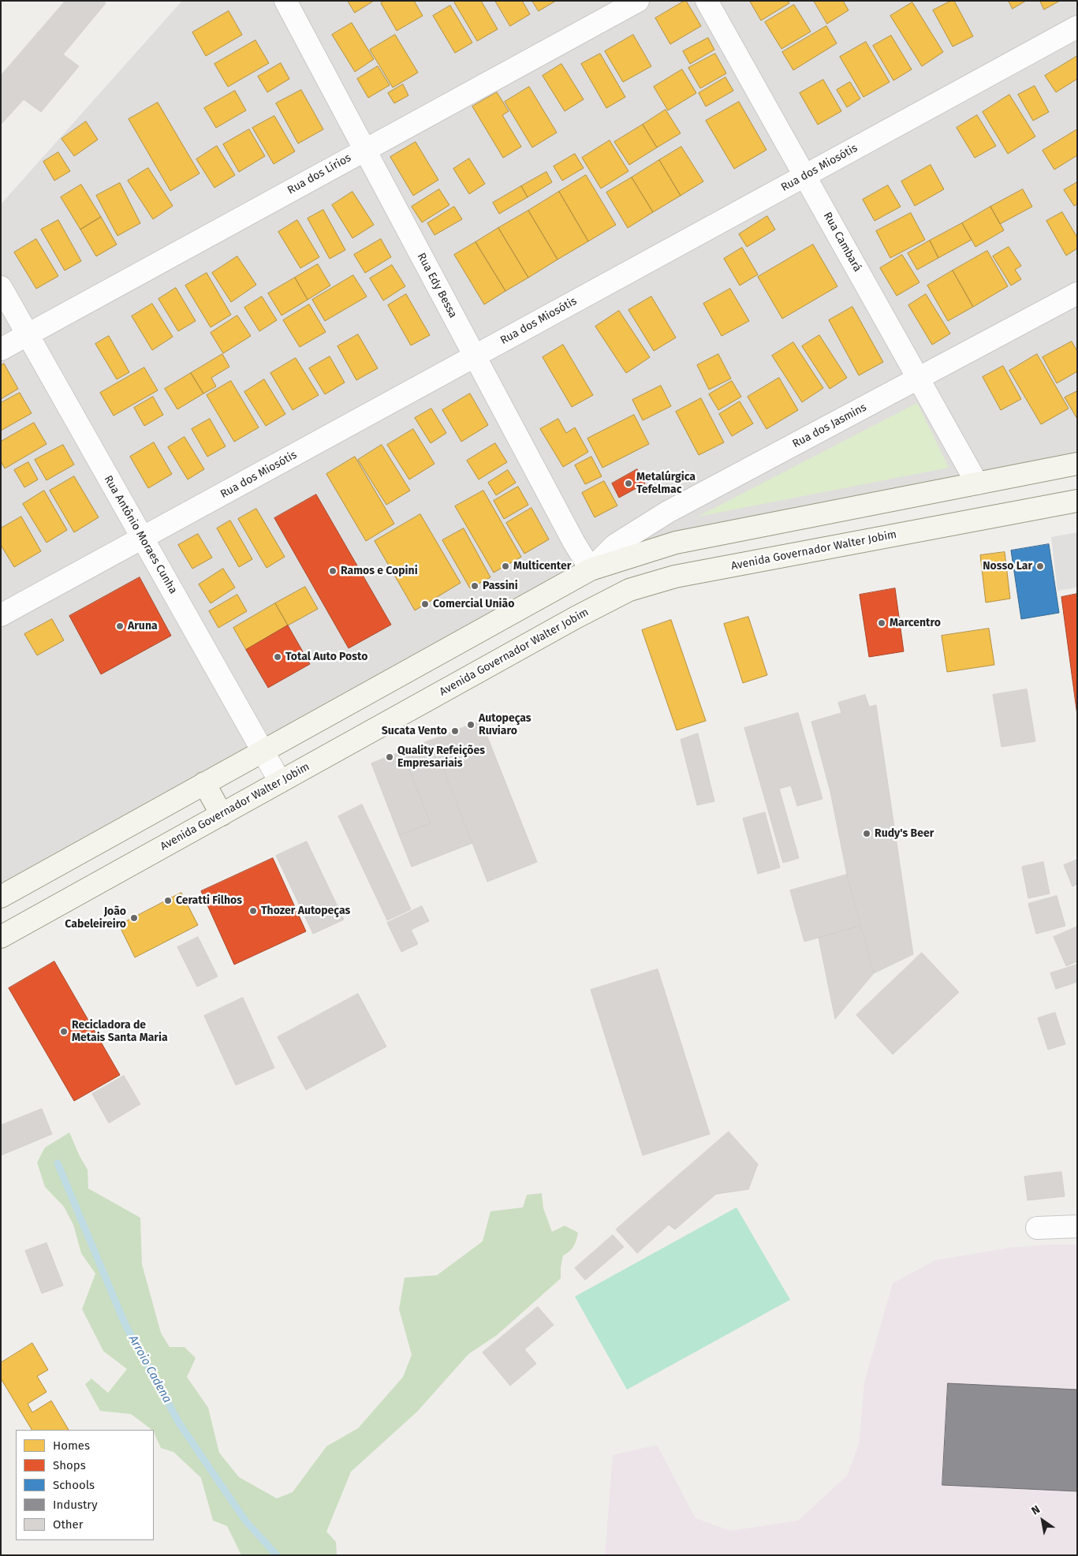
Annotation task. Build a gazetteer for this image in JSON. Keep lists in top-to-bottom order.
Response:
{
  "streets": {
    "main road": ["Avenida Governador Walter Jobim"],
    "street": [
      "Rua dos Miosótis",
      "Rua dos Lírios",
      "Rua Cambará",
      "Rua Edy Bessa",
      "Rua dos Jasmins",
      "Rua Antônio Moraes Cunha"
    ]
  },
  "crossings": [
    ["Rua dos Miosótis", "Rua Cambará"],
    ["Rua dos Miosótis", "Rua Edy Bessa"],
    ["Rua dos Miosótis", "Rua Antônio Moraes Cunha"],
    ["Rua dos Lírios", "Rua Edy Bessa"],
    ["Rua dos Lírios", "Rua Antônio Moraes Cunha"],
    ["Rua Cambará", "Rua dos Jasmins"],
    ["Rua Edy Bessa", "Rua dos Jasmins"],
    ["Rua Antônio Moraes Cunha", "Avenida Governador Walter Jobim"]
  ],
  "water": ["Arroio Cadena"],
  "places": [
    "Metalúrgica Tefelmac",
    "Multicenter",
    "Nosso Lar",
    "Ramos e Copini",
    "Passini",
    "Comercial União",
    "Marcentro",
    "Aruna",
    "Total Auto Posto",
    "Autopeças Ruviaro",
    "Sucata Vento",
    "Quality Refeições Empresariais",
    "Rudy's Beer",
    "Ceratti Filhos",
    "Thozer Autopeças",
    "João Cabeleireiro",
    "Recicladora de Metais Santa Maria"
  ],
  "legend": [
    "Homes",
    "Shops",
    "Schools",
    "Industry",
    "Other"
  ],
  "north": "top left"
}
